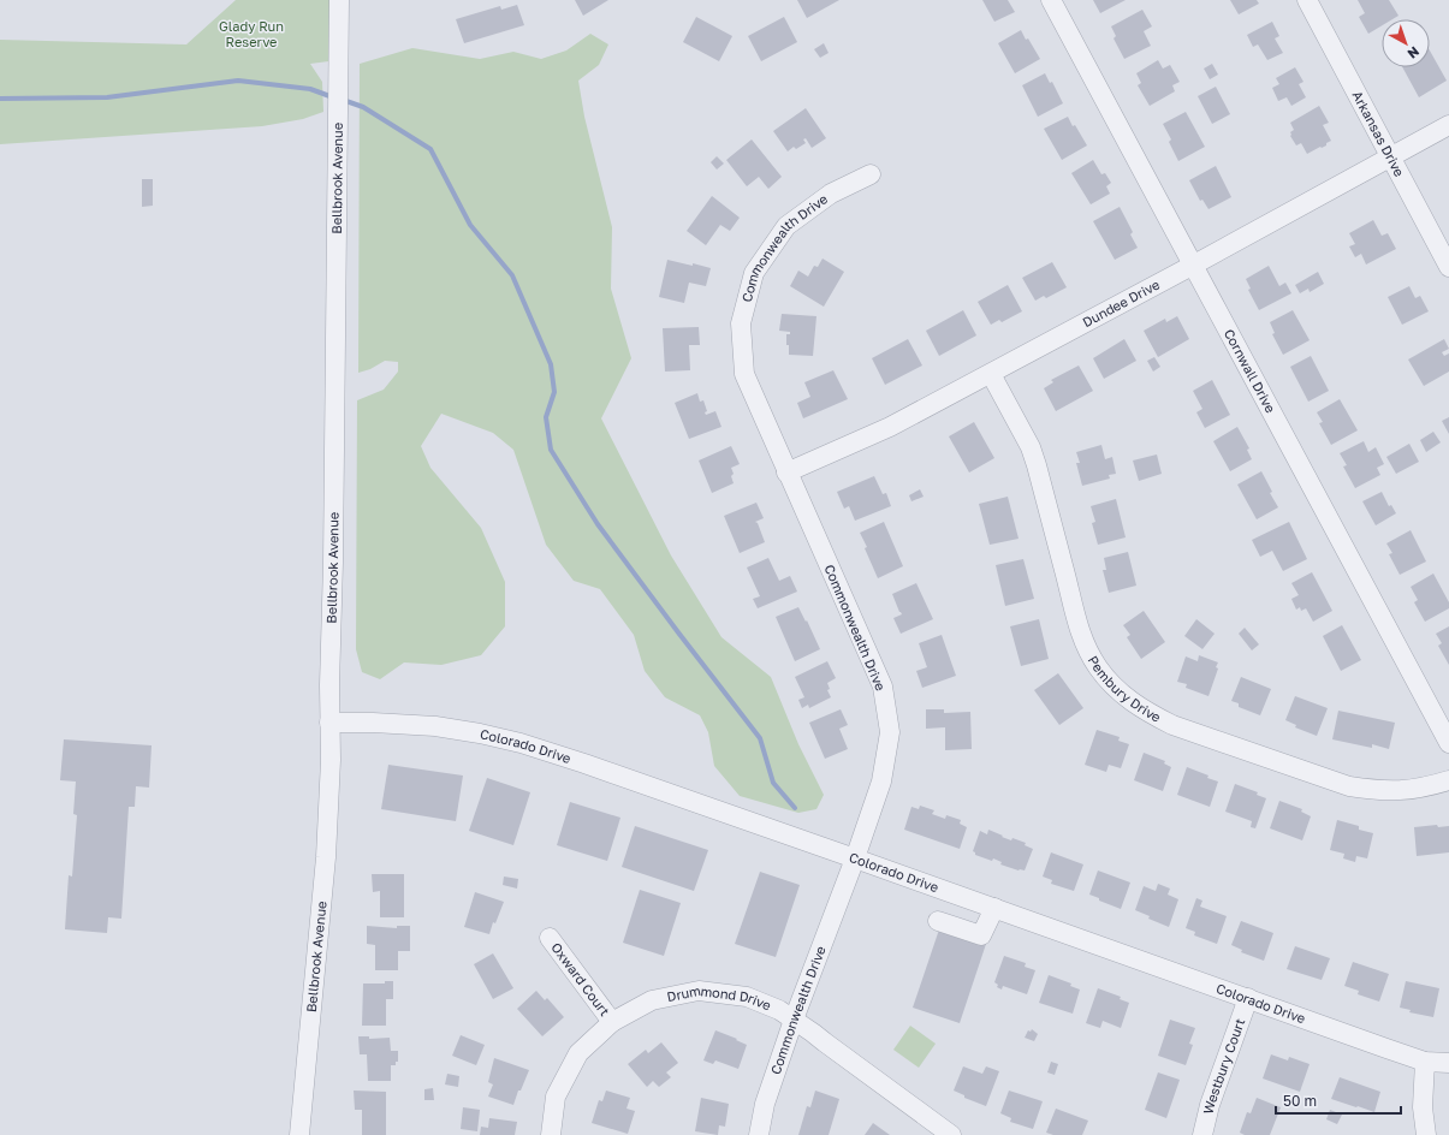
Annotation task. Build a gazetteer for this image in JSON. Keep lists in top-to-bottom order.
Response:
{
  "streets": {
    "street": [
      "Arkansas Drive",
      "Bellbrook Avenue",
      "Commonwealth Drive",
      "Dundee Drive",
      "Cornwall Drive",
      "Pembury Drive",
      "Colorado Drive",
      "Oxward Court",
      "Drummond Drive",
      "Westbury Court"
    ]
  },
  "crossings": [
    ["Arkansas Drive", "Dundee Drive"],
    ["Bellbrook Avenue", "Colorado Drive"],
    ["Commonwealth Drive", "Dundee Drive"],
    ["Commonwealth Drive", "Colorado Drive"],
    ["Commonwealth Drive", "Drummond Drive"],
    ["Dundee Drive", "Cornwall Drive"],
    ["Dundee Drive", "Pembury Drive"],
    ["Colorado Drive", "Westbury Court"],
    ["Oxward Court", "Drummond Drive"]
  ],
  "parks": ["Glady Run Reserve"],
  "scale_bar": "50 m",
  "north": "bottom right"
}
